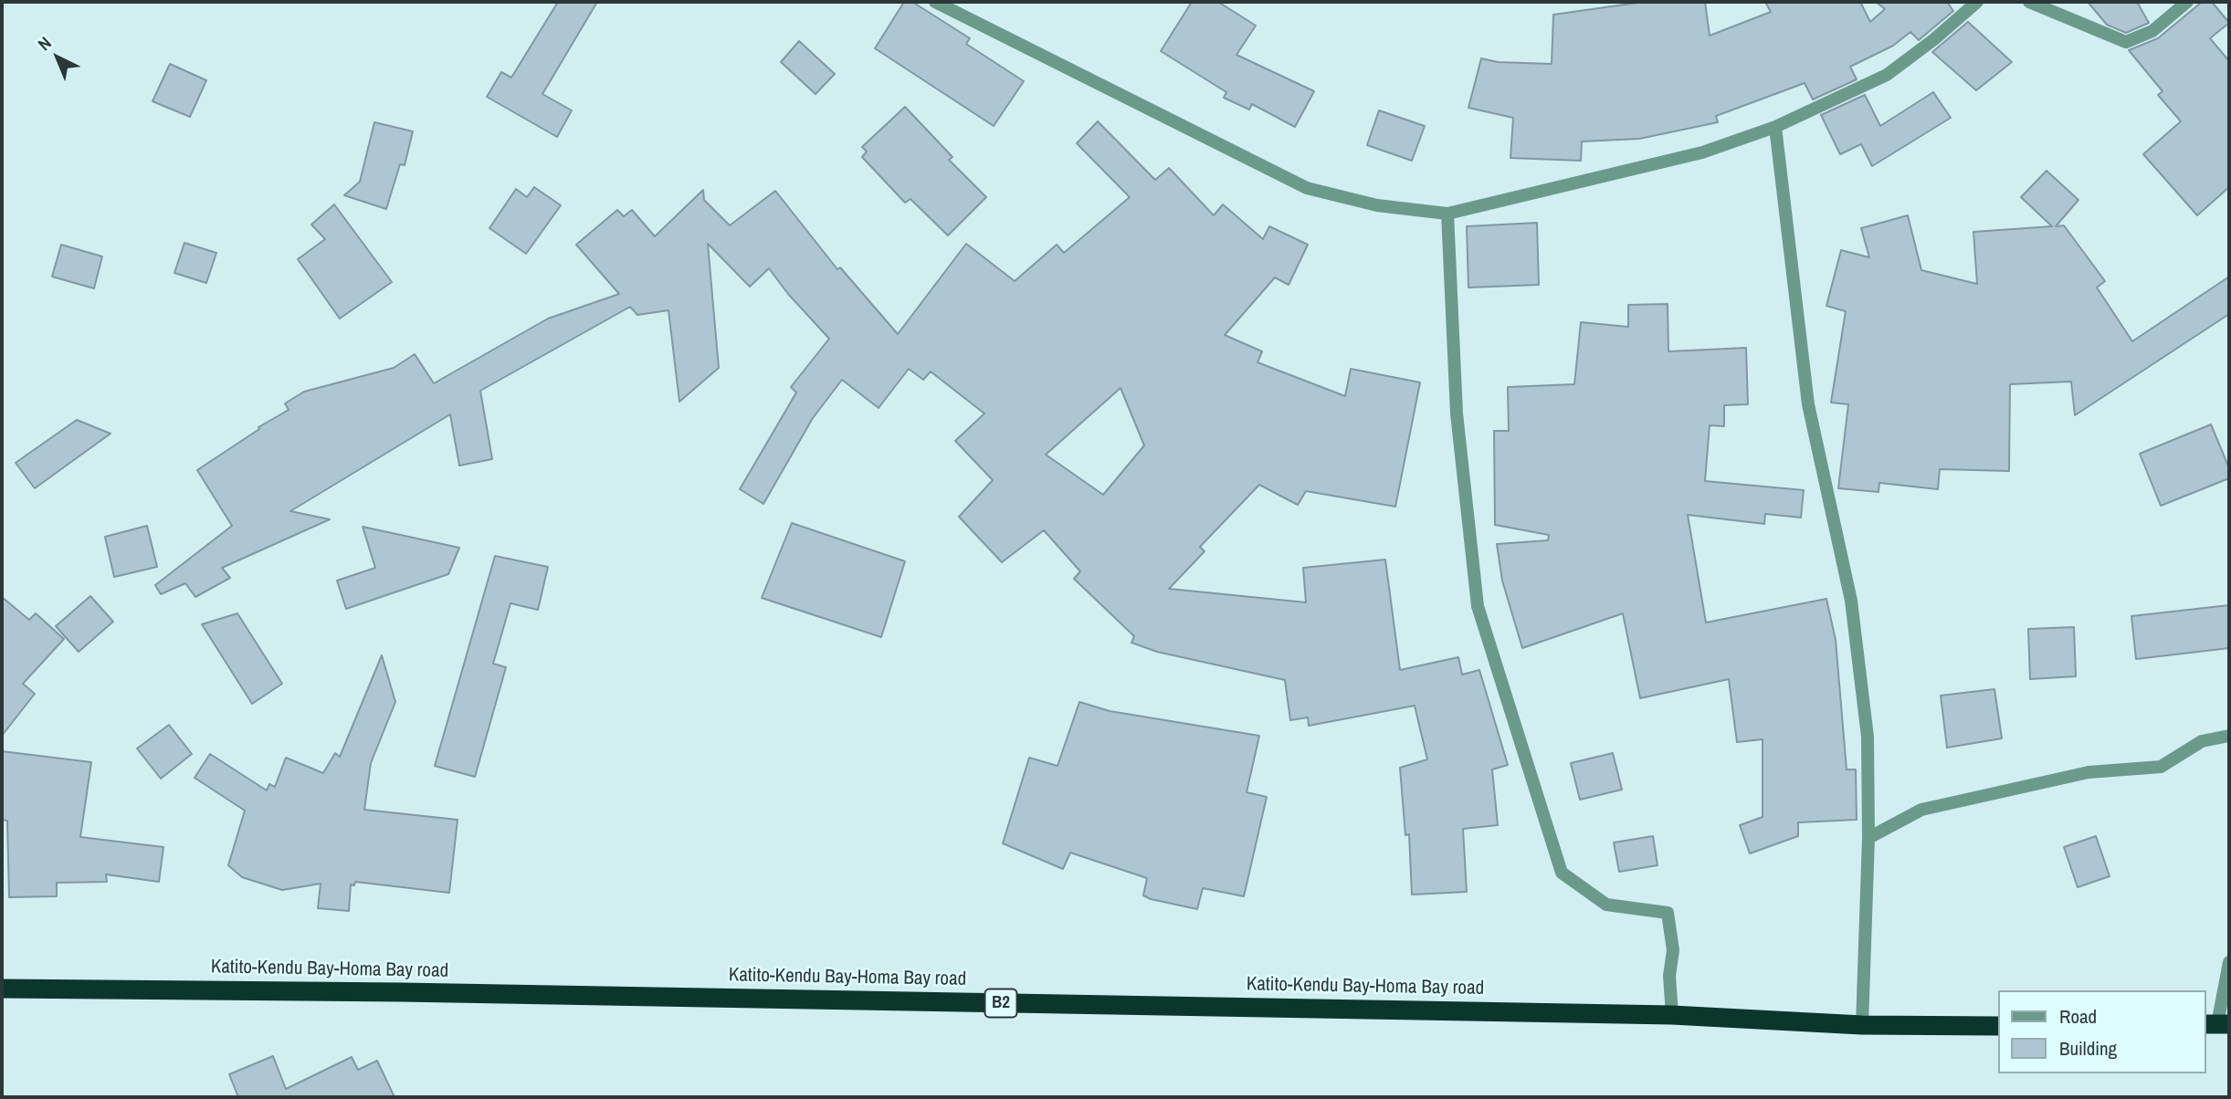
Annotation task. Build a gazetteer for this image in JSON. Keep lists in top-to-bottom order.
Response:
{
  "streets": {
    "highway": ["Katito-Kendu Bay-Homa Bay road", "B2"]
  },
  "legend": ["Road", "Building"],
  "north": "top left"
}
